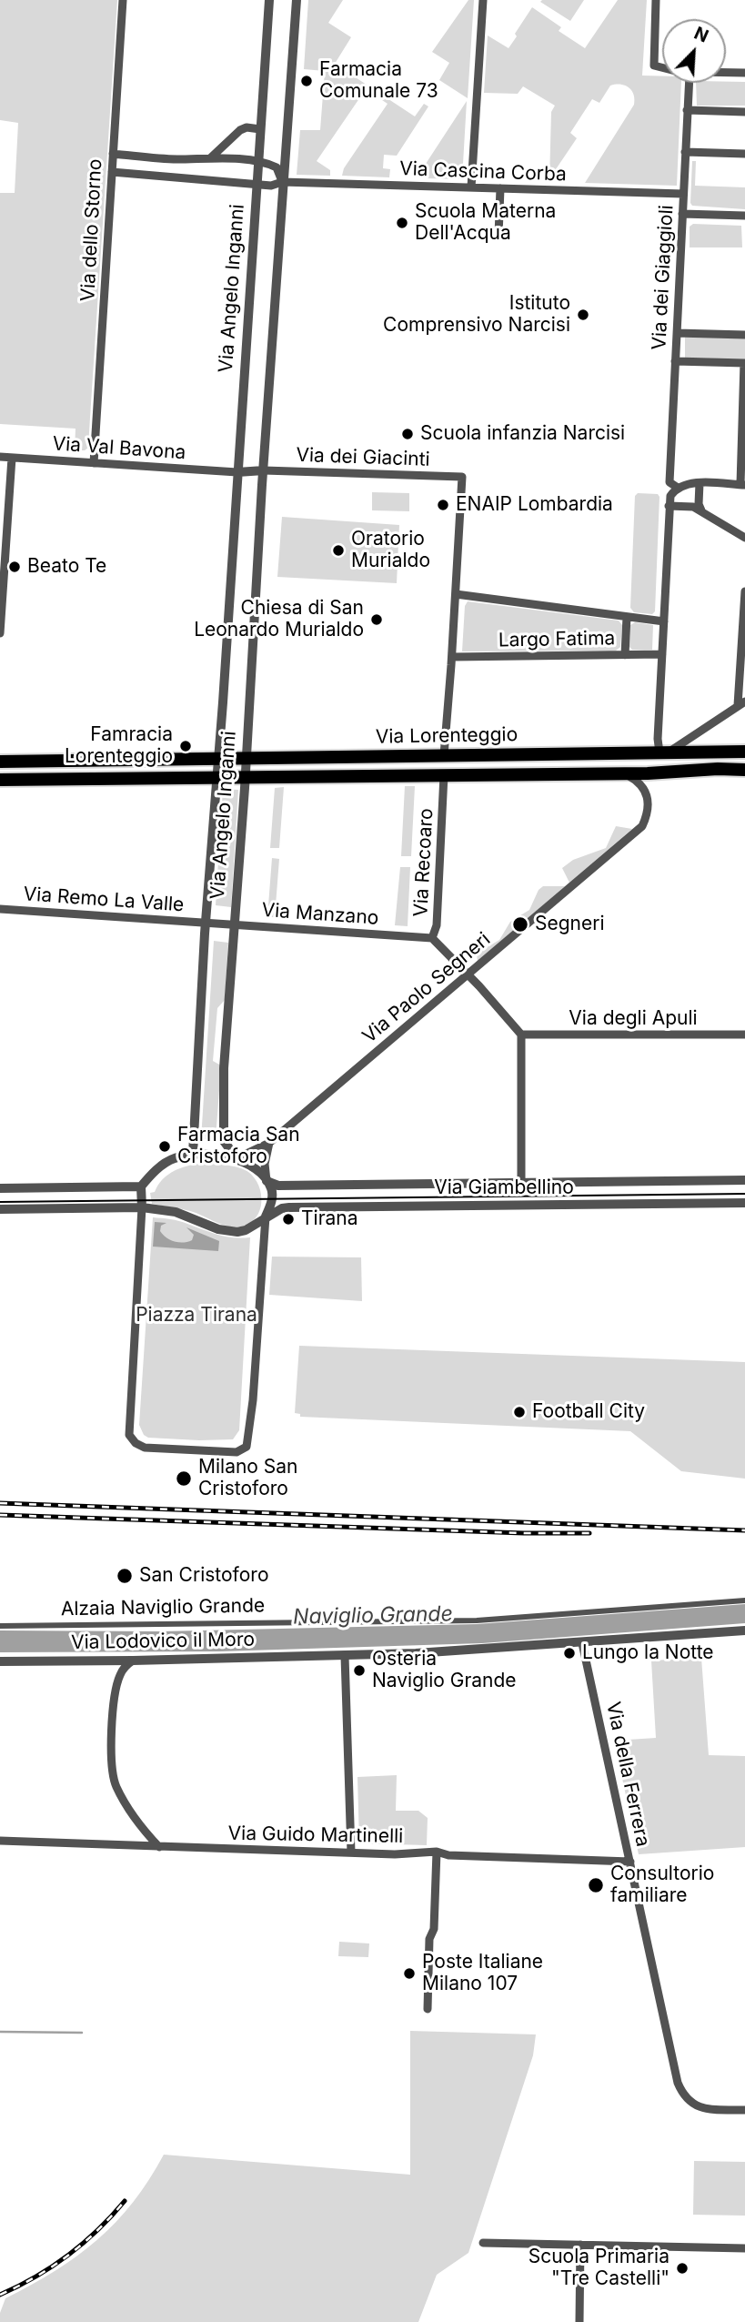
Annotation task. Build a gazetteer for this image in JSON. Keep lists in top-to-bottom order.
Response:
{
  "streets": {
    "main road": ["Via Lorenteggio"],
    "street": [
      "Via Cascina Corba",
      "Via dello Storno",
      "Via dei Giaggioli",
      "Via Angelo Inganni",
      "Via Val Bavona",
      "Via dei Giacinti",
      "Largo Fatima",
      "Via Recoaro",
      "Via Remo La Valle",
      "Via Manzano",
      "Via Paolo Segneri",
      "Via degli Apuli",
      "Via Giambellino",
      "Alzaia Naviglio Grande",
      "Via Lodovico il Moro",
      "Via della Ferrera",
      "Via Guido Martinelli"
    ]
  },
  "crossings": [
    ["Via Cascina Corba", "Via dei Giaggioli"],
    ["Via Cascina Corba", "Via Angelo Inganni"],
    ["Via dello Storno", "Via Val Bavona"],
    ["Via Angelo Inganni", "Via Val Bavona"],
    ["Via Angelo Inganni", "Via dei Giacinti"],
    ["Via Angelo Inganni", "Via Lorenteggio"],
    ["Via Angelo Inganni", "Via Remo La Valle"],
    ["Via Angelo Inganni", "Via Manzano"],
    ["Via Angelo Inganni", "Via Paolo Segneri"],
    ["Via dei Giacinti", "Largo Fatima"],
    ["Via Lorenteggio", "Via Recoaro"],
    ["Via Lorenteggio", "Via Paolo Segneri"],
    ["Via Recoaro", "Via Manzano"],
    ["Via Recoaro", "Via Paolo Segneri"],
    ["Via Recoaro", "Via degli Apuli"],
    ["Via Remo La Valle", "Via Manzano"],
    ["Via Lodovico il Moro", "Via della Ferrera"],
    ["Via della Ferrera", "Via Guido Martinelli"]
  ],
  "water": ["Naviglio Grande"],
  "parks": ["Piazza Tirana"],
  "places": [
    "Farmacia Comunale 73",
    "Scuola Materna Dell'Acqua",
    "Istituto Comprensivo Narcisi",
    "Scuola infanzia Narcisi",
    "ENAIP Lombardia",
    "Oratorio Murialdo",
    "Beato Te",
    "Chiesa di San Leonardo Murialdo",
    "Famracia Lorenteggio",
    "Segneri",
    "Farmacia San Cristoforo",
    "Tirana",
    "Football City",
    "Milano San Cristoforo",
    "San Cristoforo",
    "Lungo la Notte",
    "Osteria Naviglio Grande",
    "Consultorio familiare",
    "Poste Italiane Milano 107",
    "Scuola Primaria \"Tre Castelli\""
  ],
  "north": "top right"
}
